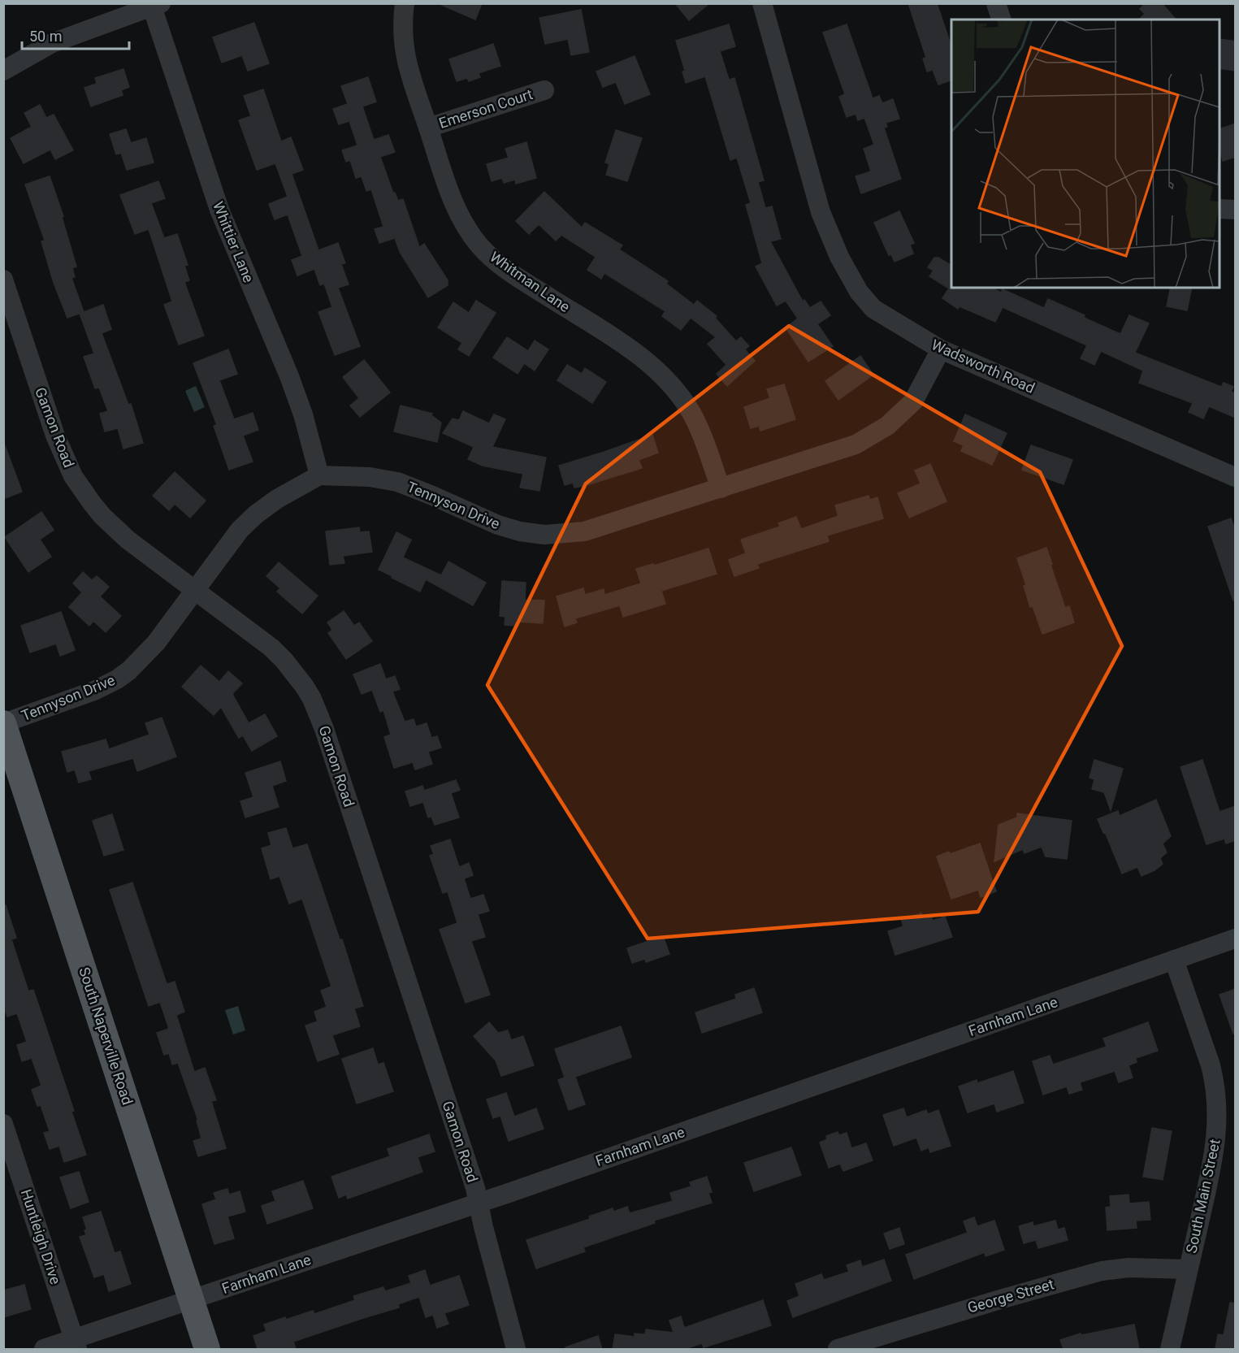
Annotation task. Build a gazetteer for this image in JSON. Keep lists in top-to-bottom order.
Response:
{
  "streets": {
    "main road": ["South Naperville Road"],
    "street": [
      "Emerson Court",
      "Whittier Lane",
      "Whitman Lane",
      "Wadsworth Road",
      "Gamon Road",
      "Tennyson Drive",
      "Farnham Lane",
      "South Main Street",
      "Huntleigh Drive",
      "George Street"
    ]
  },
  "crossings": [
    ["Emerson Court", "Whitman Lane"],
    ["Whittier Lane", "Tennyson Drive"],
    ["Whitman Lane", "Tennyson Drive"],
    ["Wadsworth Road", "Tennyson Drive"],
    ["Gamon Road", "Tennyson Drive"],
    ["Gamon Road", "Farnham Lane"],
    ["Tennyson Drive", "South Naperville Road"],
    ["Farnham Lane", "South Naperville Road"],
    ["Farnham Lane", "South Main Street"],
    ["Farnham Lane", "Huntleigh Drive"],
    ["South Main Street", "George Street"]
  ],
  "scale_bar": "50 m"
}
